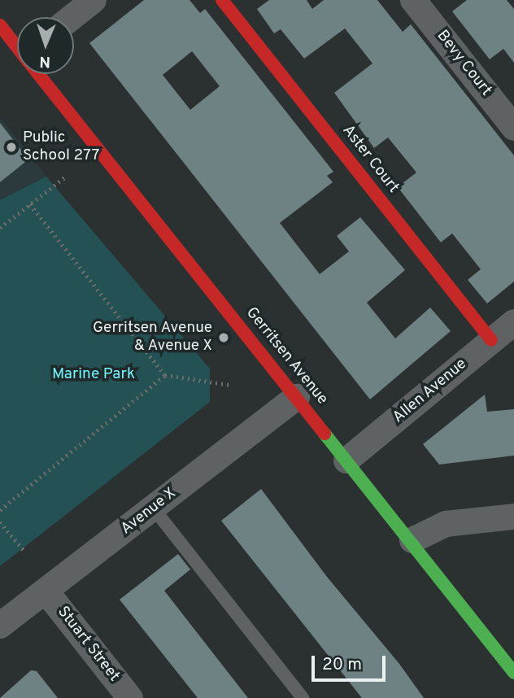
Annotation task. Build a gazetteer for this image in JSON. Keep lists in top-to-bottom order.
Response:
{
  "streets": {
    "main road": ["Aster Court", "Gerritsen Avenue"],
    "street": [
      "Bevy Court",
      "Allen Avenue",
      "Avenue X",
      "Stuart Street"
    ]
  },
  "crossings": [
    ["Aster Court", "Allen Avenue"],
    ["Gerritsen Avenue", "Allen Avenue"],
    ["Gerritsen Avenue", "Avenue X"],
    ["Avenue X", "Stuart Street"]
  ],
  "parks": ["Marine Park"],
  "places": ["Public School 277", "Gerritsen Avenue & Avenue X"],
  "scale_bar": "20 m",
  "north": "bottom"
}
